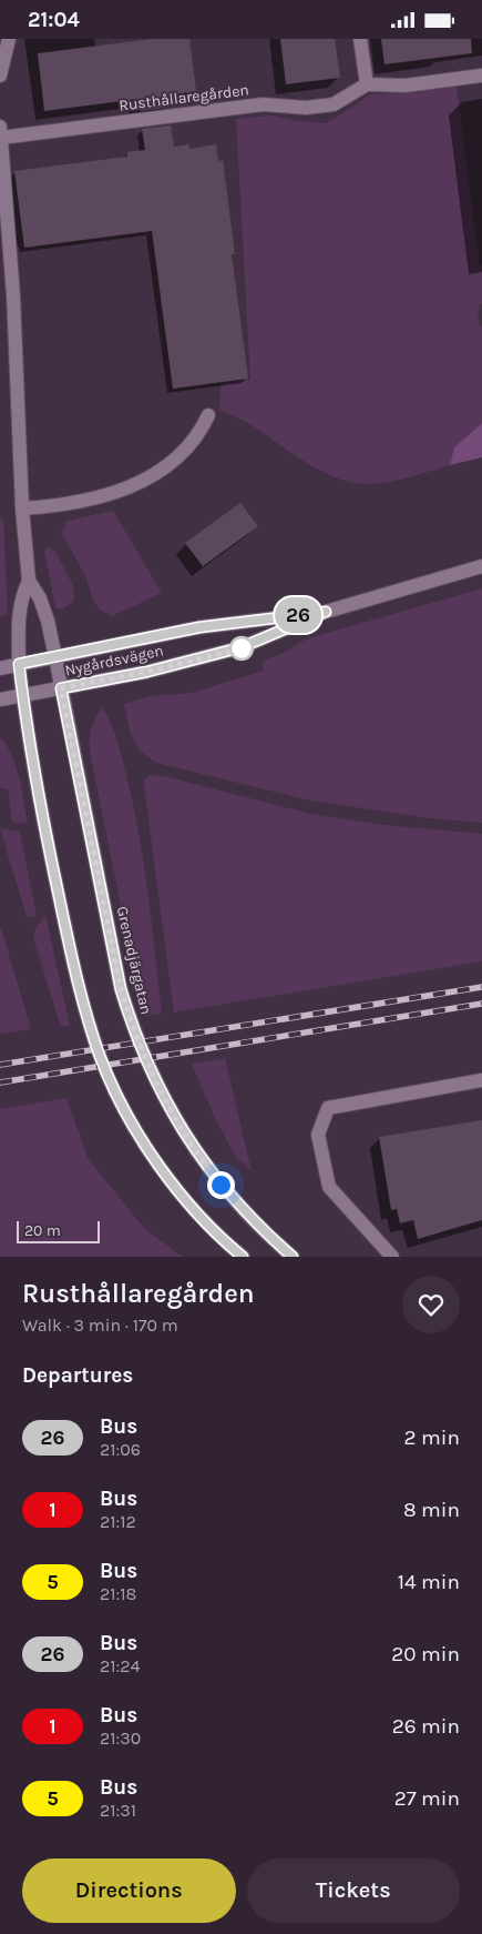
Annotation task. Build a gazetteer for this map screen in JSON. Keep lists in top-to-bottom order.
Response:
{
  "streets": {
    "street": ["Rusthållaregården", "Nygårdsvägen", "Grenadjärgatan"]
  },
  "crossings": [
    ["Rusthållaregården", "Nygårdsvägen"],
    ["Rusthållaregården", "Grenadjärgatan"],
    ["Nygårdsvägen", "Grenadjärgatan"]
  ],
  "lines": ["bus line 26"],
  "scale_bar": "20 m",
  "page": {
    "status": "21:04",
    "on_map": "26",
    "scale": "20 m",
    "heading": [
      ["Rusthållaregården", "Walk · 3 min · 170 m"],
      "Departures"
    ],
    "list": [
      {
        "mark": "26",
        "name": "Bus",
        "note": "21:06",
        "value": "2 min"
      },
      {
        "mark": "1",
        "name": "Bus",
        "note": "21:12",
        "value": "8 min"
      },
      {
        "mark": "5",
        "name": "Bus",
        "note": "21:18",
        "value": "14 min"
      },
      {
        "mark": "26",
        "name": "Bus",
        "note": "21:24",
        "value": "20 min"
      },
      {
        "mark": "1",
        "name": "Bus",
        "note": "21:30",
        "value": "26 min"
      },
      {
        "mark": "5",
        "name": "Bus",
        "note": "21:31",
        "value": "27 min"
      }
    ],
    "buttons": ["Directions", "Tickets"]
  }
}
